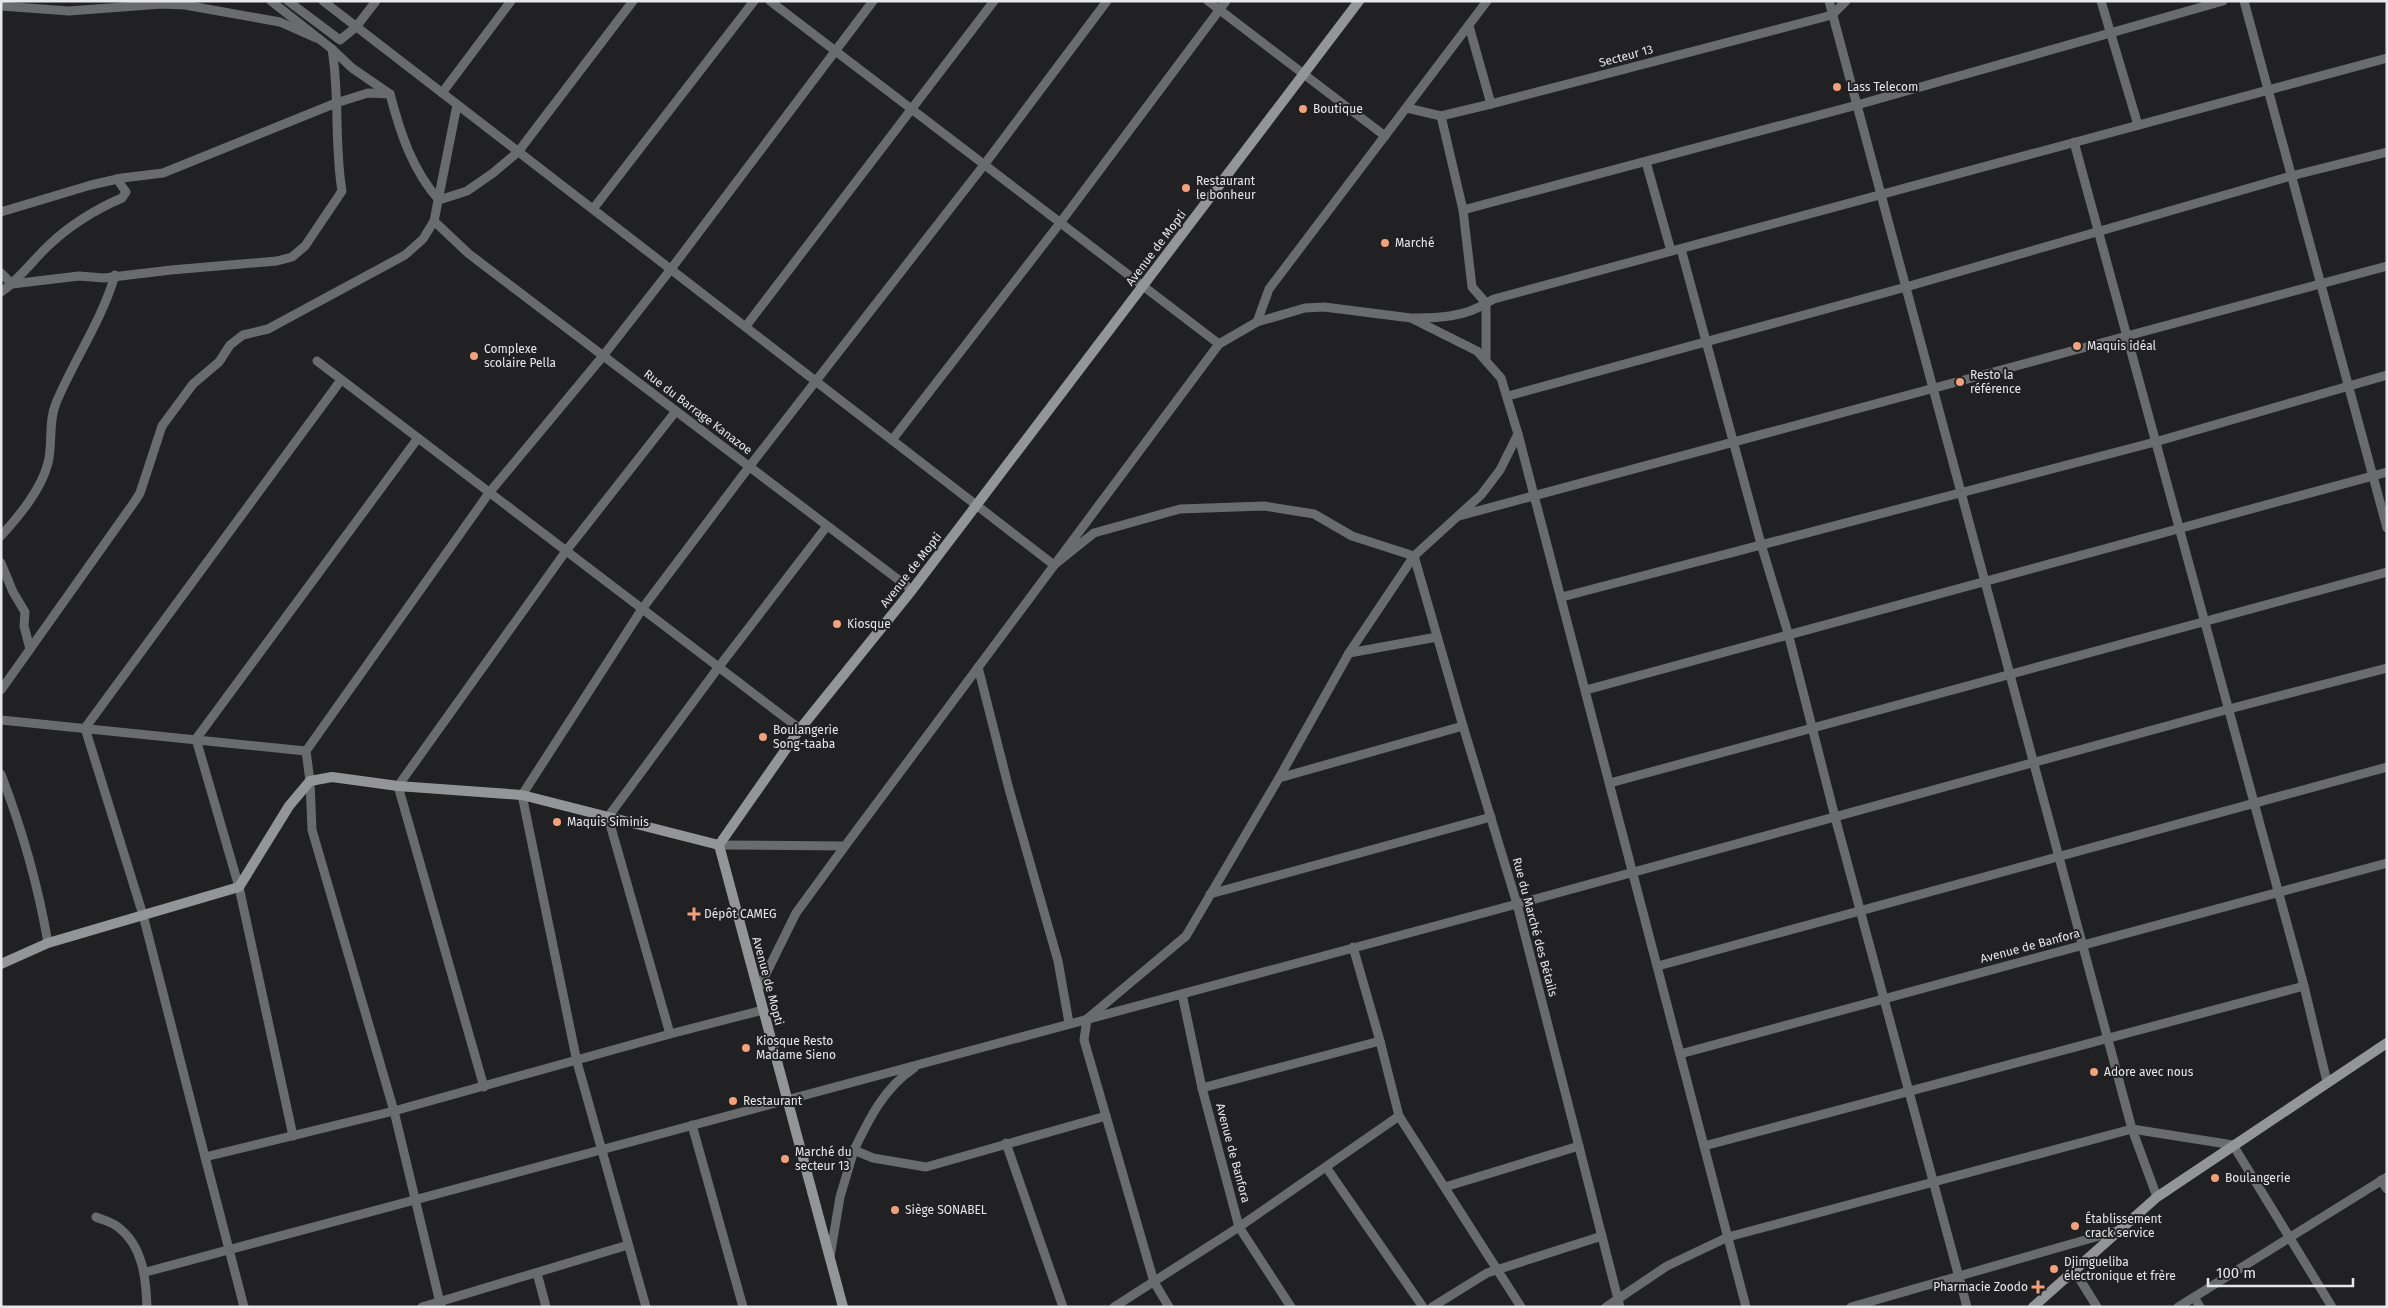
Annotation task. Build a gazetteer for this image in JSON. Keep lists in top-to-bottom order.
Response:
{
  "streets": {
    "street": [
      "Secteur 13",
      "Avenue de Mopti",
      "Rue du Barrage Kanazoe",
      "Rue du Marché des Bétails",
      "Avenue de Banfora"
    ]
  },
  "crossings": [
    ["Avenue de Mopti", "Rue du Barrage Kanazoe"]
  ],
  "places": {
    "other": [
      "Lass Telecom",
      "Boutique",
      "Restaurant le bonheur",
      "Marché",
      "Maquis idéal",
      "Complexe scolaire Pella",
      "Resto la référence",
      "Kiosque",
      "Boulangerie Song-taaba",
      "Maquis Siminis",
      "Kiosque Resto Madame Sieno",
      "Adore avec nous",
      "Restaurant",
      "Marché du secteur 13",
      "Boulangerie",
      "Siège SONABEL",
      "Établissement crack service",
      "Djimgueliba électronique et frère"
    ],
    "health": ["Dépôt CAMEG", "Pharmacie Zoodo"]
  },
  "scale_bar": "100 m"
}
